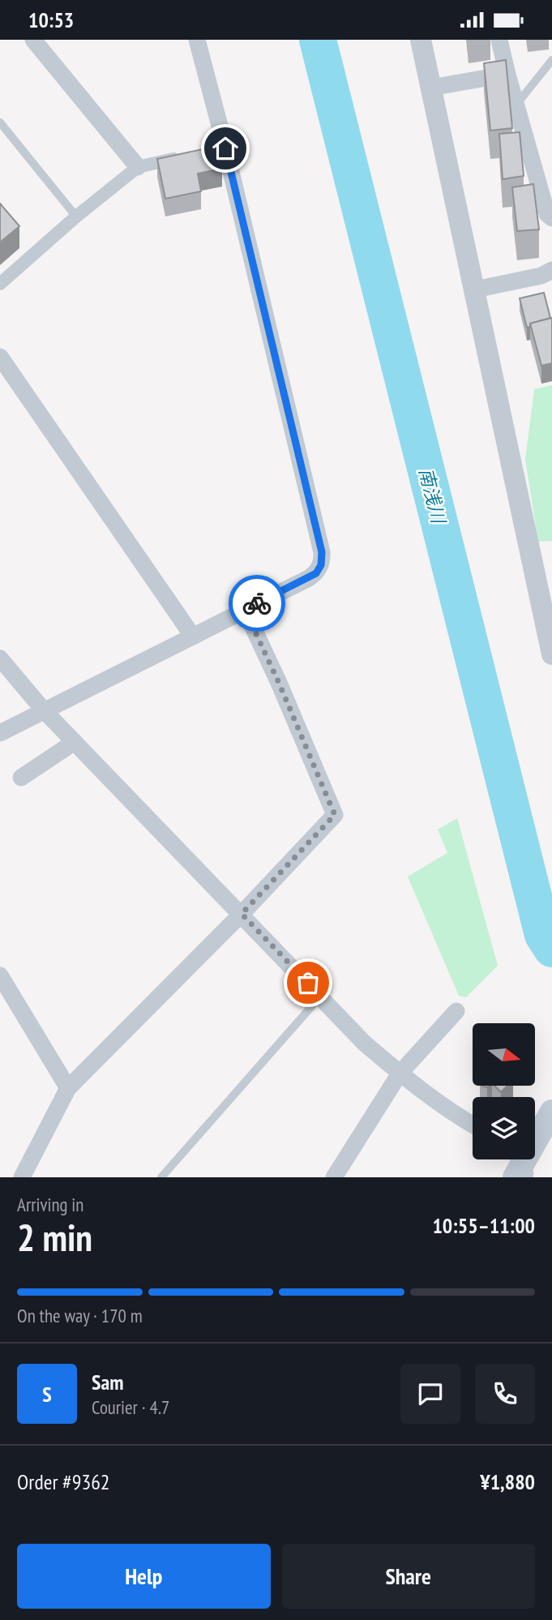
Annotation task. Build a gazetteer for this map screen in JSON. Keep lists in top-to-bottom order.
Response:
{
  "water": ["南浅川"],
  "north": "right",
  "page": {
    "status": "10:53",
    "heading": ["2 min", "Arriving in", "10:55–11:00"],
    "panel": [
      "Sam",
      "Courier · 4.7",
      "Order #9362",
      "¥1,880"
    ],
    "bar": "On the way · 170 m",
    "round": "S",
    "buttons": ["Help", "Share"]
  }
}
